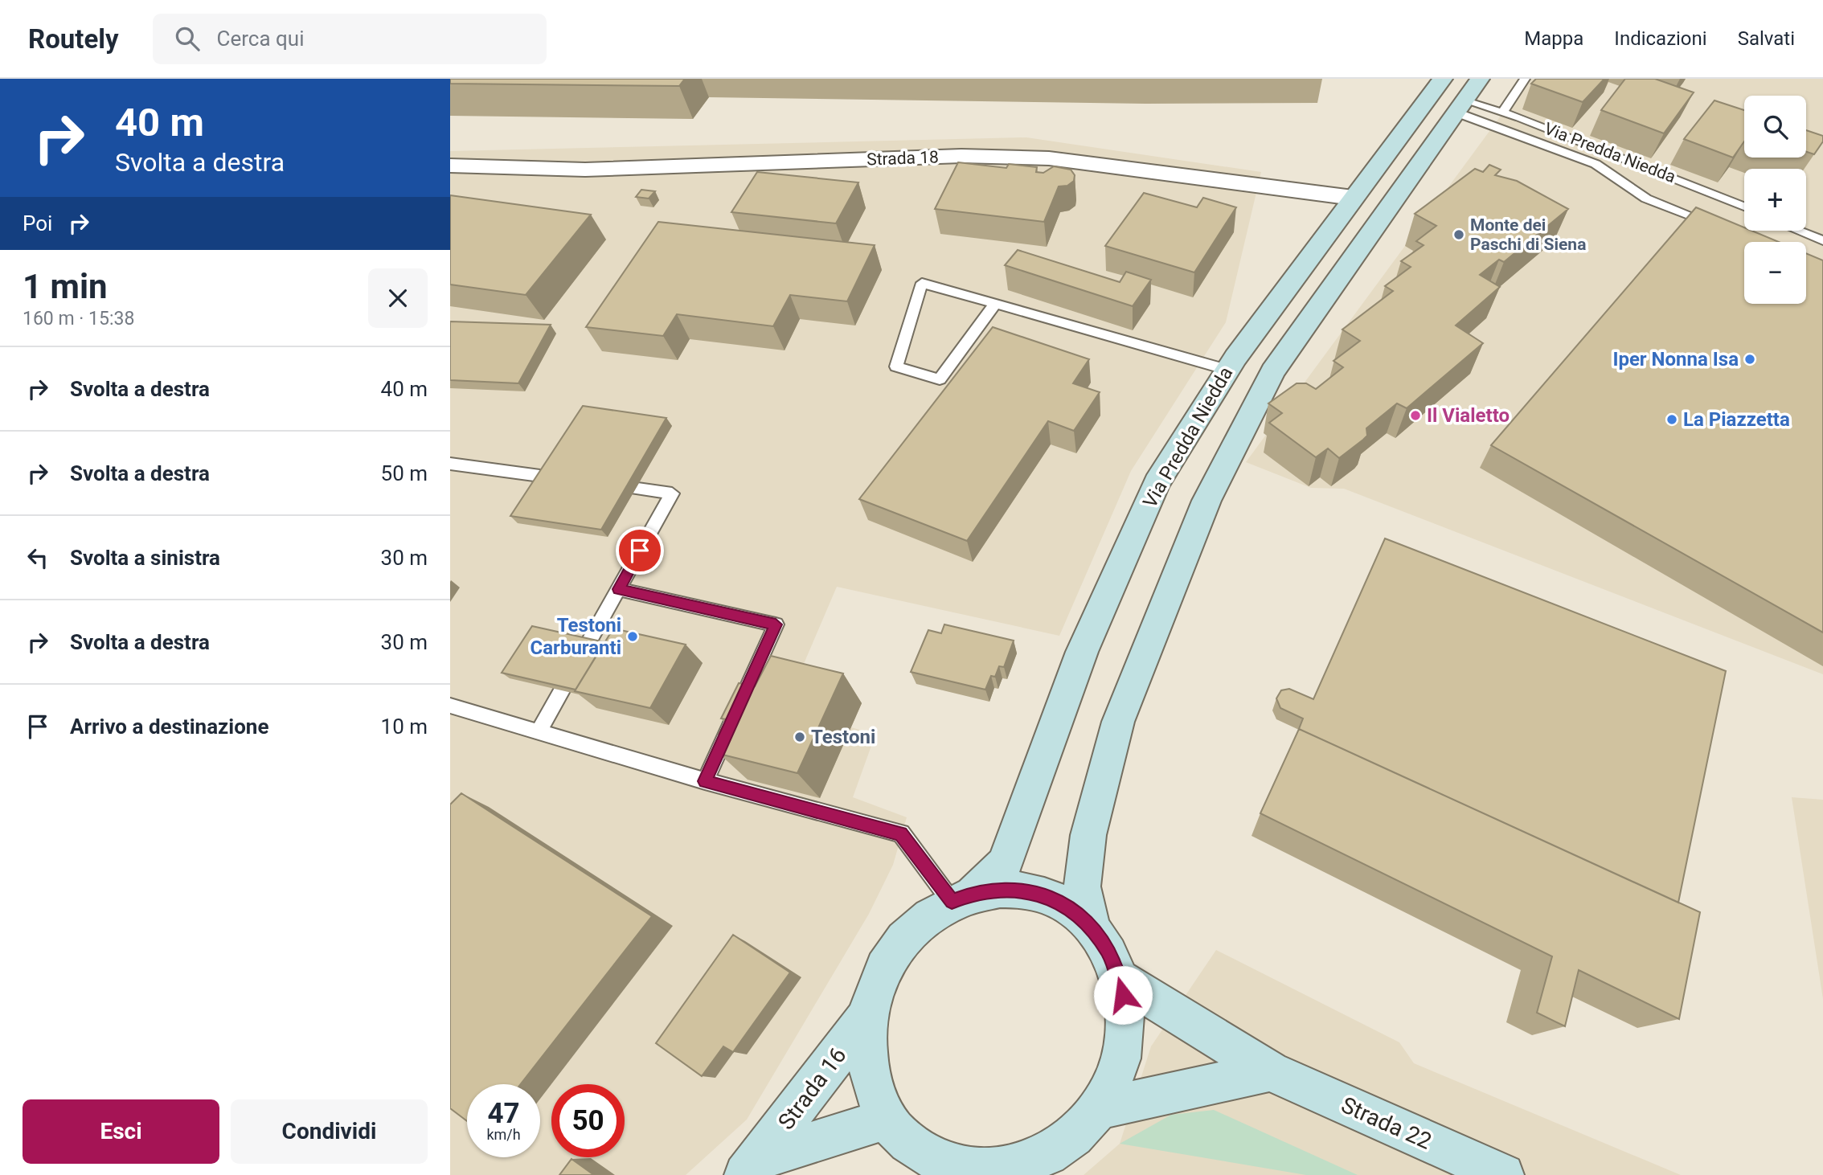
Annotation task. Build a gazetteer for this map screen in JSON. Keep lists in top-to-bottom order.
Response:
{
  "streets": {
    "main road": ["Via Predda Niedda", "Strada 16", "Strada 22"],
    "street": ["Strada 18"]
  },
  "crossings": [
    ["Via Predda Niedda", "Strada 18"],
    ["Via Predda Niedda", "Strada 16"]
  ],
  "places": [
    "Monte dei Paschi di Siena",
    "Iper Nonna Isa",
    "Il Vialetto",
    "La Piazzetta",
    "Testoni Carburanti",
    "Testoni"
  ],
  "page": {
    "header": "Routely",
    "search": "Cerca qui",
    "nav": ["Mappa", "Indicazioni", "Salvati"],
    "turn": ["40 m", "Svolta a destra"],
    "map_buttons": ["+", "−"],
    "then": "Poi",
    "heading": ["1 min", "160 m · 15:38"],
    "list": [
      {
        "name": "Svolta a destra",
        "value": "40 m"
      },
      {
        "name": "Svolta a destra",
        "value": "50 m"
      },
      {
        "name": "Svolta a sinistra",
        "value": "30 m"
      },
      {
        "name": "Svolta a destra",
        "value": "30 m"
      },
      {
        "name": "Arrivo a destinazione",
        "value": "10 m"
      }
    ],
    "speed": "47 km/h",
    "limit": "50",
    "buttons": ["Esci", "Condividi"]
  }
}
